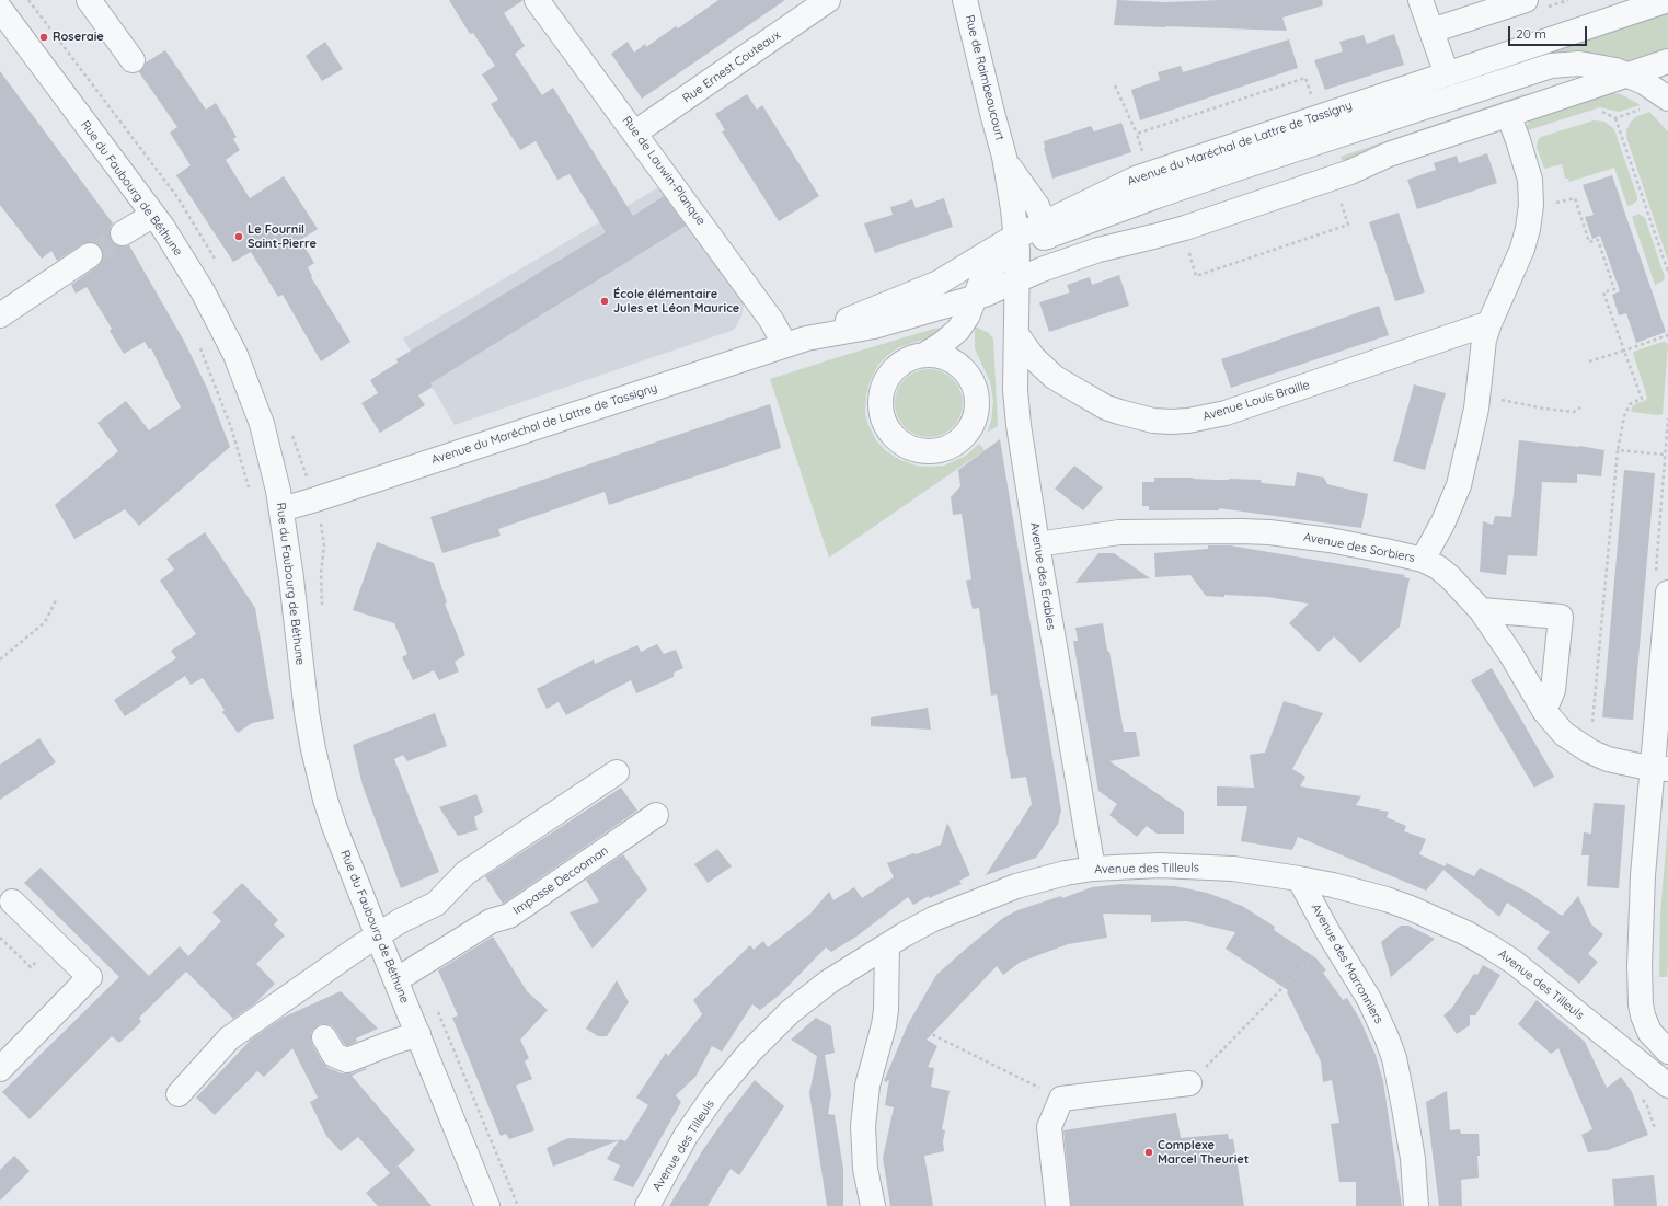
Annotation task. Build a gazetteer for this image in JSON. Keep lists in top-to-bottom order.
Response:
{
  "streets": {
    "street": [
      "Rue Ernest Couteaux",
      "Rue de Raimbeaucourt",
      "Avenue du Maréchal de Lattre de Tassigny",
      "Rue de Lauwin-Planque",
      "Rue du Faubourg de Béthune",
      "Avenue Louis Braille",
      "Avenue des Sorbiers",
      "Avenue des Érables",
      "Avenue des Tilleuls",
      "Impasse Decooman",
      "Avenue des Marronniers"
    ]
  },
  "crossings": [
    ["Rue Ernest Couteaux", "Rue de Lauwin-Planque"],
    ["Rue de Raimbeaucourt", "Avenue du Maréchal de Lattre de Tassigny"],
    ["Rue de Raimbeaucourt", "Avenue des Érables"],
    ["Avenue du Maréchal de Lattre de Tassigny", "Rue de Lauwin-Planque"],
    ["Avenue du Maréchal de Lattre de Tassigny", "Rue du Faubourg de Béthune"],
    ["Avenue du Maréchal de Lattre de Tassigny", "Avenue des Érables"],
    ["Rue du Faubourg de Béthune", "Impasse Decooman"],
    ["Avenue Louis Braille", "Avenue des Érables"],
    ["Avenue des Sorbiers", "Avenue des Érables"],
    ["Avenue des Érables", "Avenue des Tilleuls"],
    ["Avenue des Tilleuls", "Avenue des Marronniers"]
  ],
  "places": [
    "Roseraie",
    "Le Fournil Saint-Pierre",
    "École élémentaire Jules et Léon Maurice",
    "Complexe Marcel Theuriet"
  ],
  "scale_bar": "20 m"
}
